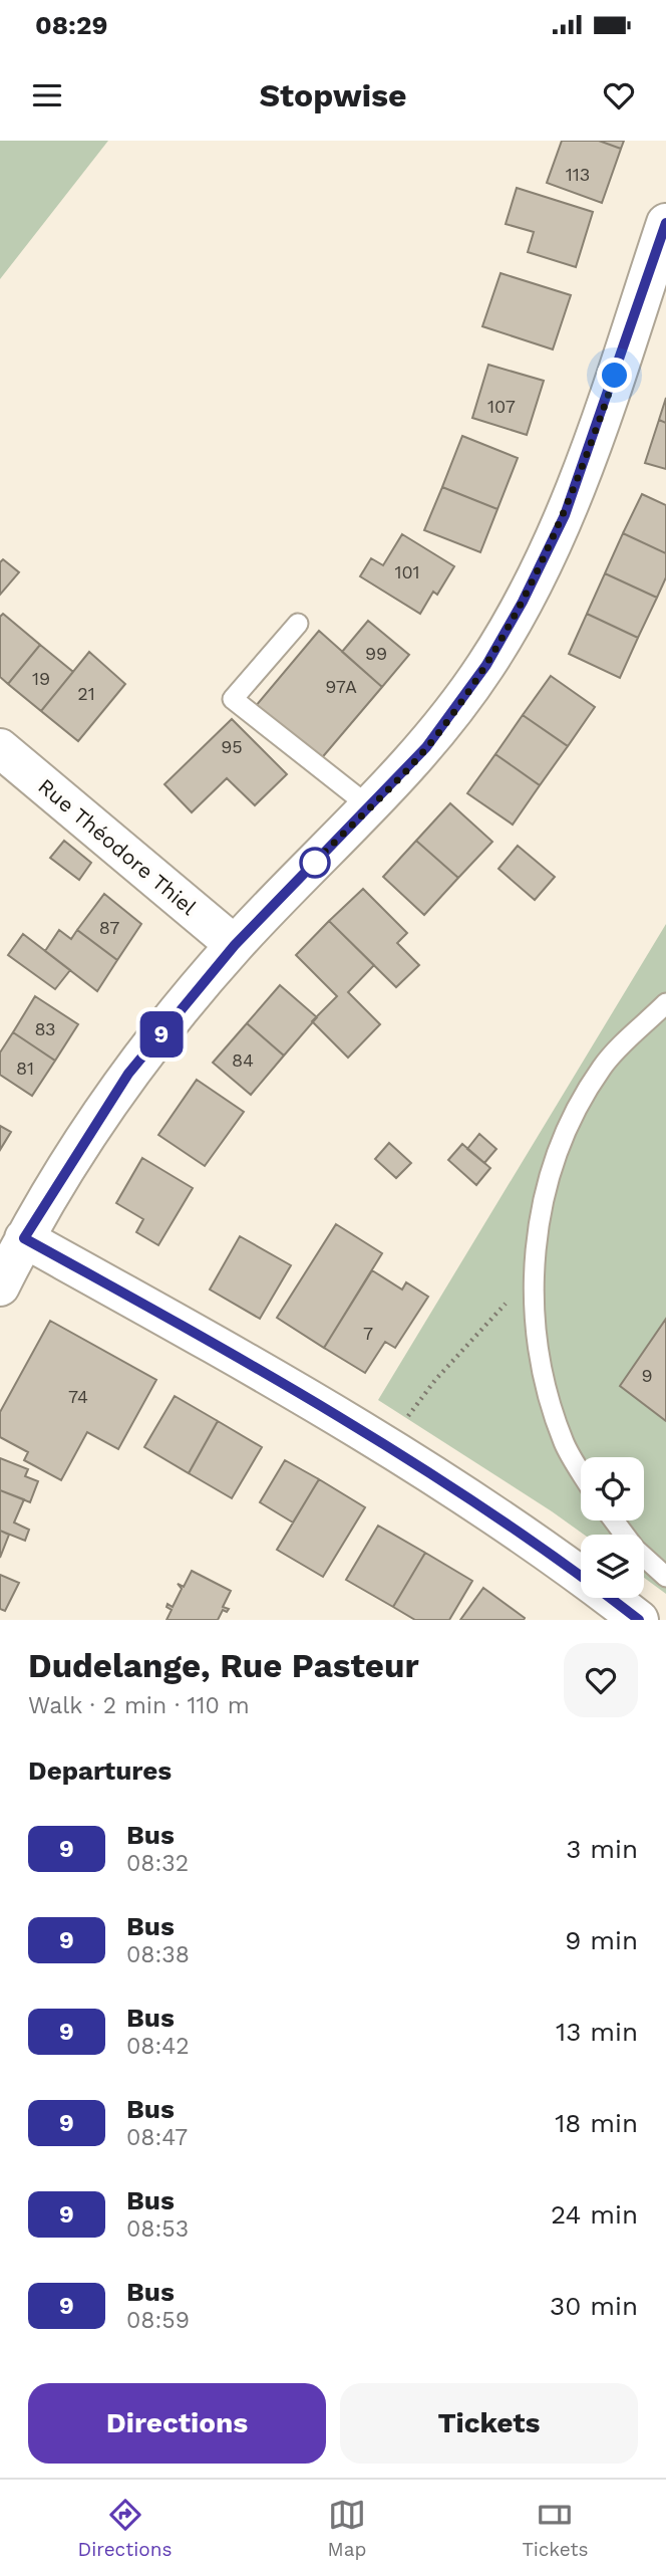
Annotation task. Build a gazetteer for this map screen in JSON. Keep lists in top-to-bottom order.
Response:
{
  "streets": {
    "street": ["Rue Théodore Thiel"]
  },
  "lines": ["bus line 9"],
  "house_numbers": [
    "113",
    "107",
    "101",
    "99",
    "19",
    "97A",
    "21",
    "95",
    "87",
    "83",
    "84",
    "81",
    "7",
    "9",
    "74"
  ],
  "page": {
    "status": "08:29",
    "header": "Stopwise",
    "on_map": "9",
    "heading": [
      ["Dudelange, Rue Pasteur", "Walk · 2 min · 110 m"],
      "Departures"
    ],
    "list": [
      {
        "mark": "9",
        "name": "Bus",
        "note": "08:32",
        "value": "3 min"
      },
      {
        "mark": "9",
        "name": "Bus",
        "note": "08:38",
        "value": "9 min"
      },
      {
        "mark": "9",
        "name": "Bus",
        "note": "08:42",
        "value": "13 min"
      },
      {
        "mark": "9",
        "name": "Bus",
        "note": "08:47",
        "value": "18 min"
      },
      {
        "mark": "9",
        "name": "Bus",
        "note": "08:53",
        "value": "24 min"
      },
      {
        "mark": "9",
        "name": "Bus",
        "note": "08:59",
        "value": "30 min"
      }
    ],
    "buttons": ["Directions", "Tickets"],
    "tabs": ["Directions", "Map", "Tickets"]
  }
}
